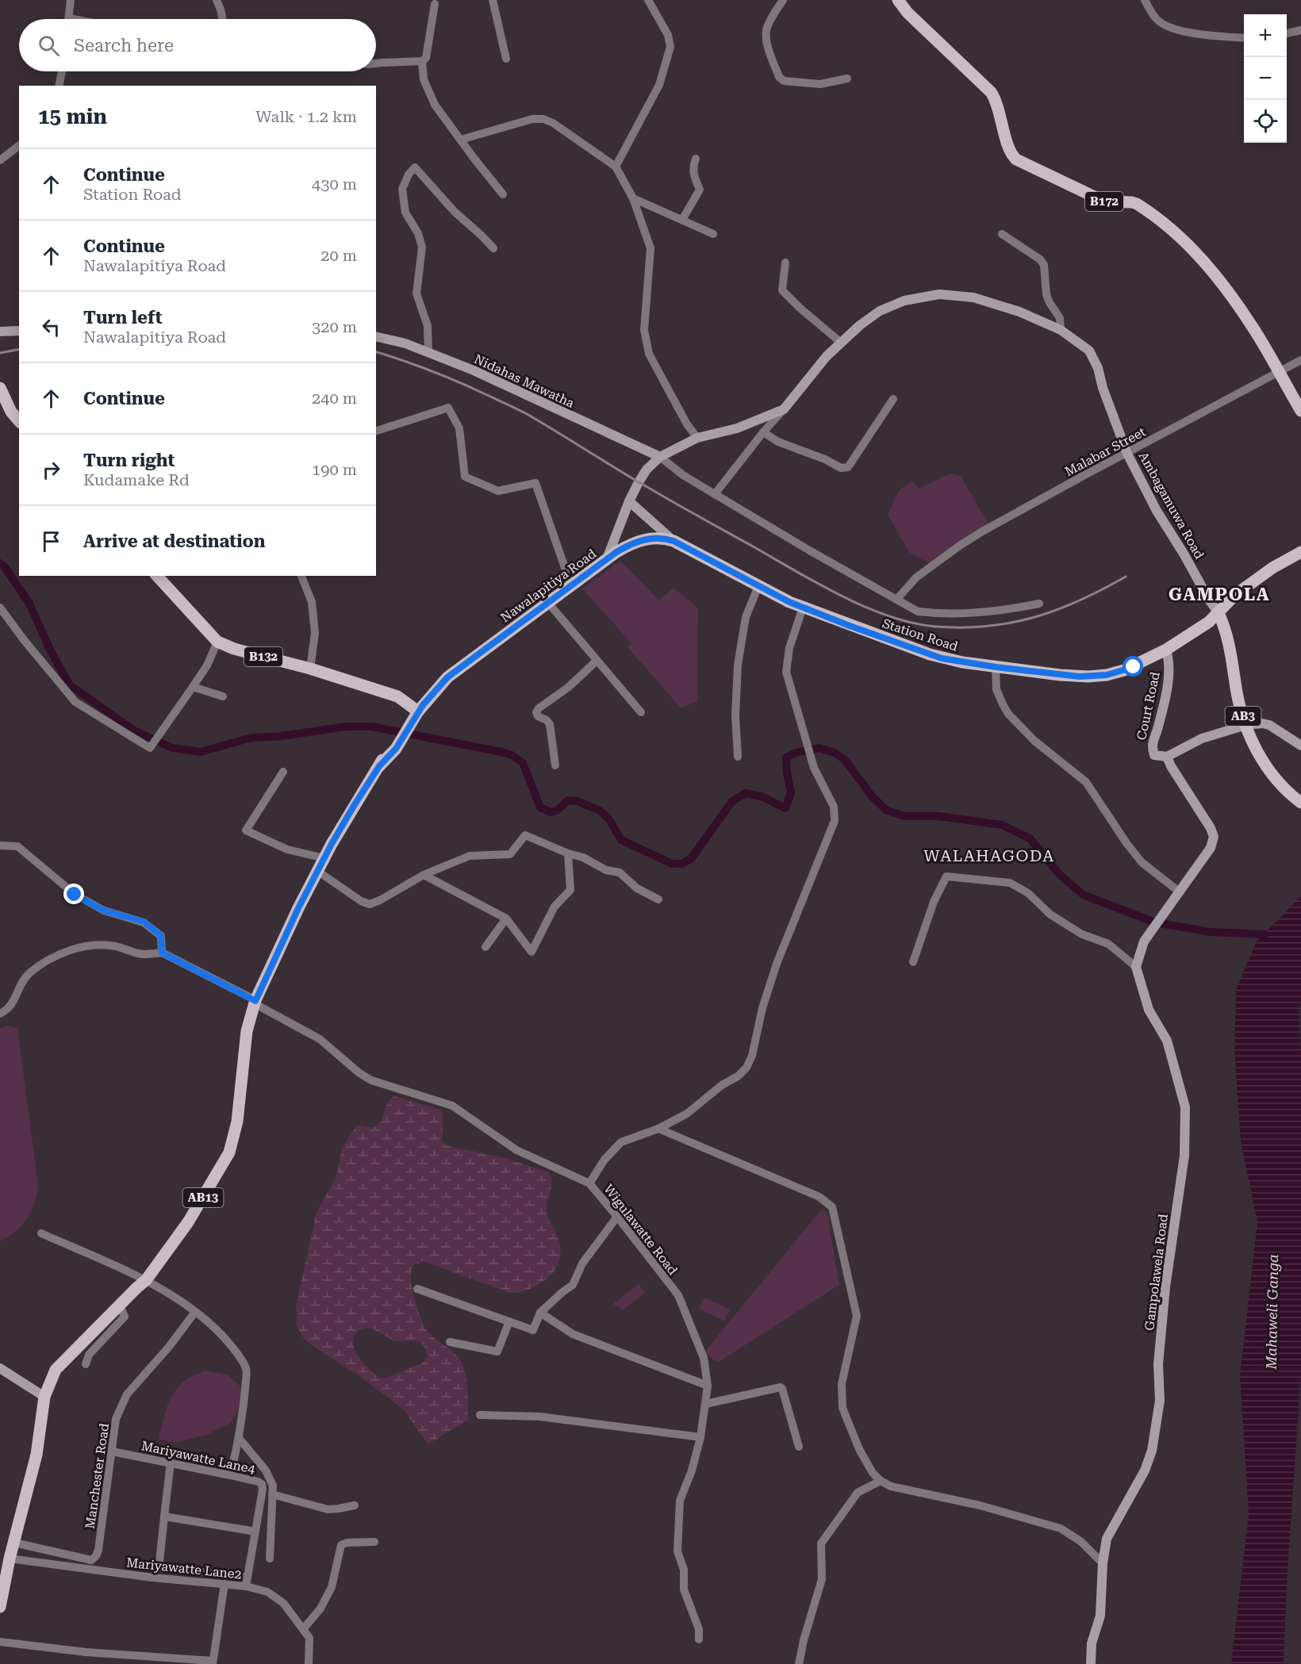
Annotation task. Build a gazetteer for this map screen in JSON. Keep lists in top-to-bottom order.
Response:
{
  "streets": {
    "main road": [
      "B172",
      "Nawalapitiya Road",
      "Station Road",
      "B132",
      "AB3",
      "AB13"
    ],
    "street": [
      "Nidahas Mawatha",
      "Malabar Street",
      "Ambagamuwa Road",
      "Court Road",
      "Wigulawatte Road",
      "Gampolawela Road",
      "Mariyawatte Lane4",
      "Manchester Road",
      "Mariyawatte Lane2"
    ]
  },
  "crossings": [
    ["B172", "Malabar Street"],
    ["Malabar Street", "Ambagamuwa Road"],
    ["Ambagamuwa Road", "Station Road"],
    ["Ambagamuwa Road", "AB3"],
    ["Ambagamuwa Road", "AB13"],
    ["Nawalapitiya Road", "Station Road"],
    ["Nawalapitiya Road", "B132"],
    ["Nawalapitiya Road", "AB13"],
    ["Station Road", "Court Road"],
    ["Station Road", "AB3"],
    ["Station Road", "AB13"],
    ["AB3", "AB13"],
    ["AB13", "Wigulawatte Road"],
    ["AB13", "Manchester Road"],
    ["AB13", "Mariyawatte Lane2"],
    ["Mariyawatte Lane4", "Manchester Road"],
    ["Mariyawatte Lane4", "Mariyawatte Lane2"]
  ],
  "districts": ["GAMPOLA", "WALAHAGODA"],
  "water": ["Mahaweli Ganga"],
  "page": {
    "map_buttons": ["+", "−"],
    "search": "Search here",
    "heading": ["15 min", "Walk · 1.2 km"],
    "list": [
      ["Continue", "Station Road", "430 m"],
      ["Continue", "Nawalapitiya Road", "20 m"],
      ["Turn left", "Nawalapitiya Road", "320 m"],
      ["Continue", "240 m"],
      ["Turn right", "Kudamake Rd", "190 m"],
      "Arrive at destination"
    ]
  }
}
